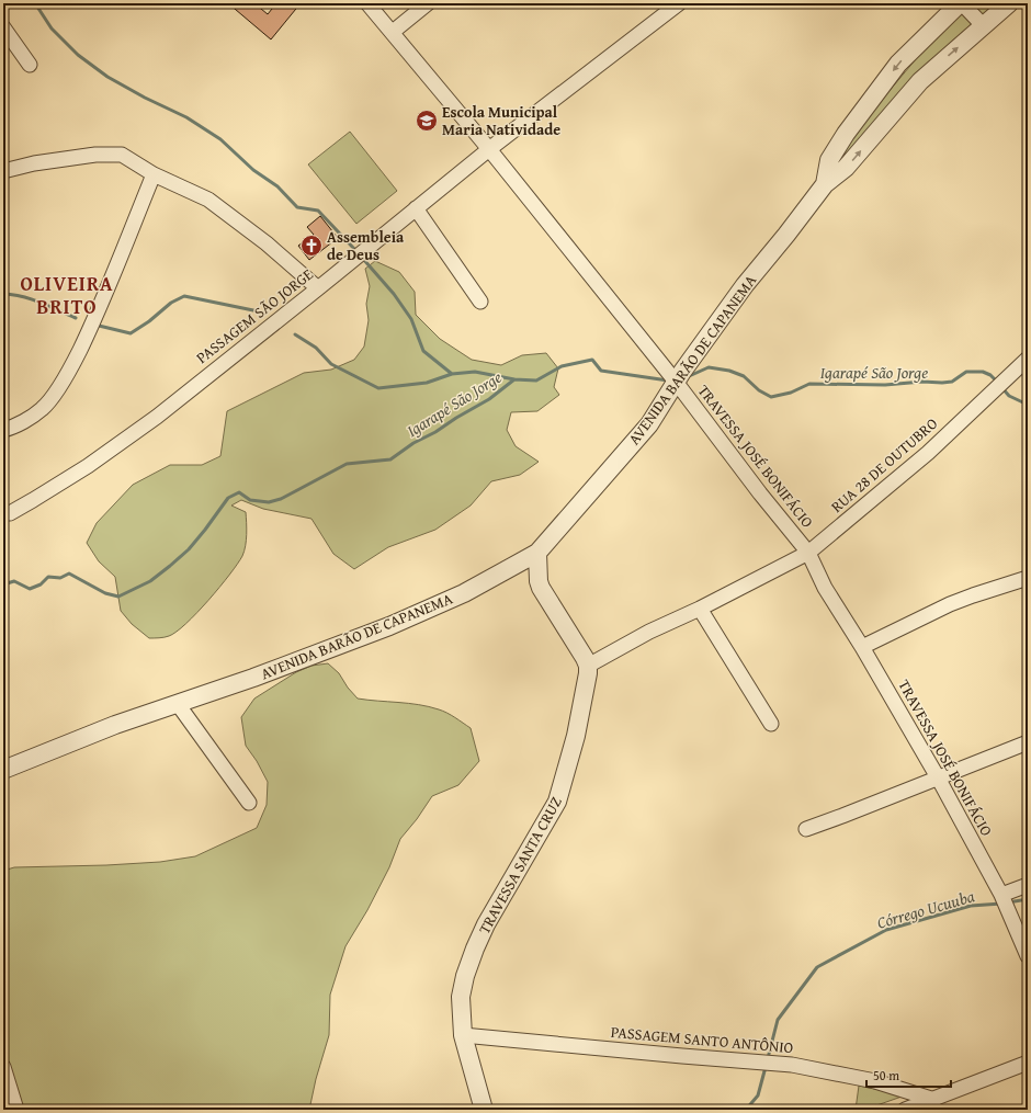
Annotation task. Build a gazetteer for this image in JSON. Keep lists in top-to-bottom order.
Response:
{
  "streets": {
    "street": [
      "PASSAGEM SÃO JORGE",
      "AVENIDA BARÃO DE CAPANEMA",
      "TRAVESSA JOSÉ BONIFÁCIO",
      "RUA 28 DE OUTUBRO",
      "TRAVESSA SANTA CRUZ",
      "PASSAGEM SANTO ANTÔNIO"
    ]
  },
  "crossings": [
    ["PASSAGEM SÃO JORGE", "TRAVESSA JOSÉ BONIFÁCIO"],
    ["AVENIDA BARÃO DE CAPANEMA", "TRAVESSA JOSÉ BONIFÁCIO"],
    ["TRAVESSA JOSÉ BONIFÁCIO", "RUA 28 DE OUTUBRO"],
    ["RUA 28 DE OUTUBRO", "TRAVESSA SANTA CRUZ"],
    ["TRAVESSA SANTA CRUZ", "PASSAGEM SANTO ANTÔNIO"]
  ],
  "districts": ["OLIVEIRA BRITO"],
  "water": ["Igarapé São Jorge", "Córrego Ucuuba"],
  "places": {
    "school or university": ["Escola Municipal Maria Natividade"],
    "church": ["Assembleia de Deus"]
  },
  "scale_bar": "50 m"
}
